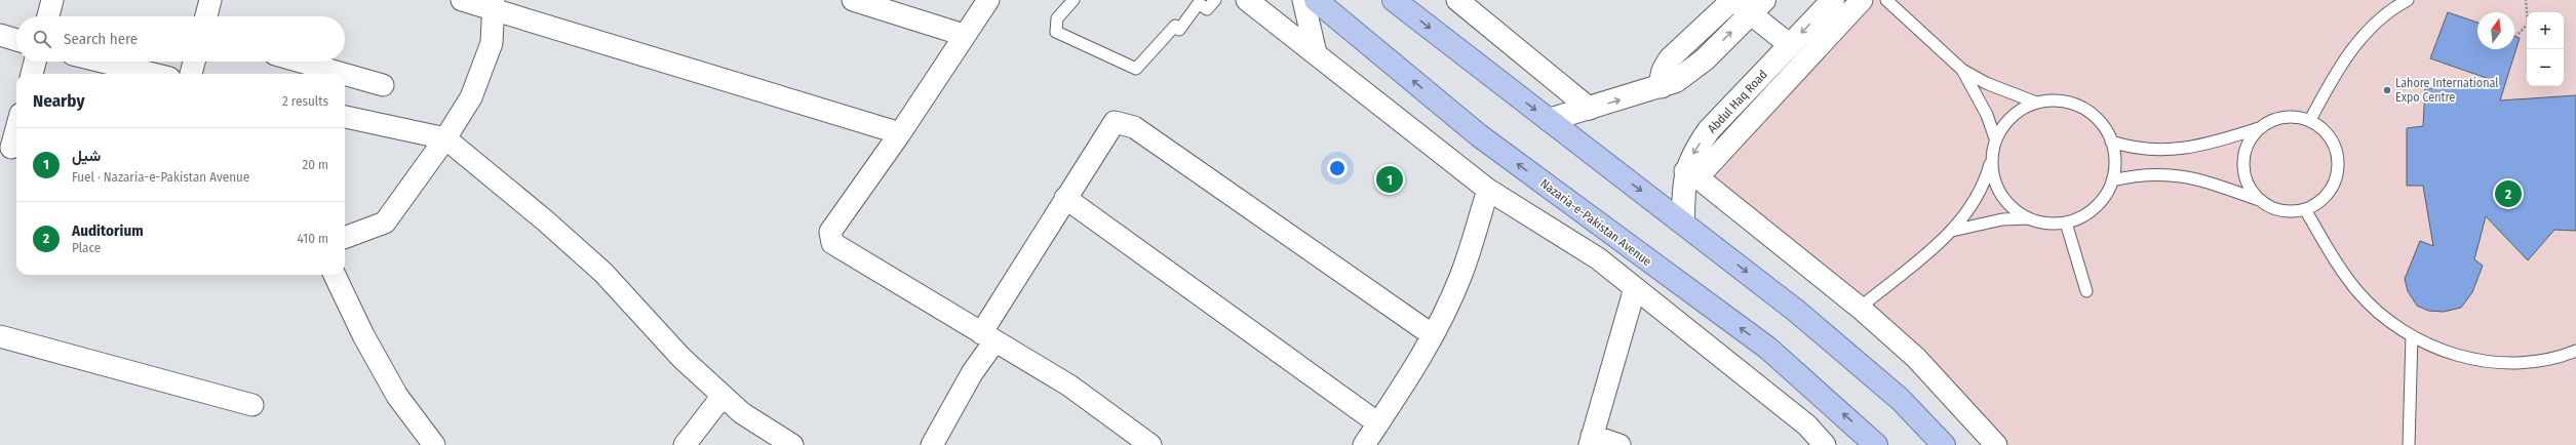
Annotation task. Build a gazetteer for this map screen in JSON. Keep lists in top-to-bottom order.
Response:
{
  "streets": {
    "main road": ["Abdul Haq Road", "Nazaria-e-Pakistan Avenue"]
  },
  "places": ["Lahore International Expo Centre"],
  "north": "top",
  "page": {
    "map_buttons": ["+", "−"],
    "search": "Search here",
    "heading": ["Nearby", "2 results"],
    "list": [
      {
        "mark": "1",
        "name": "شیل",
        "note": "Fuel · Nazaria-e-Pakistan Avenue",
        "value": "20 m"
      },
      {
        "mark": "2",
        "name": "Auditorium",
        "note": "Place",
        "value": "410 m"
      }
    ],
    "pins": ["1", "2"]
  }
}
